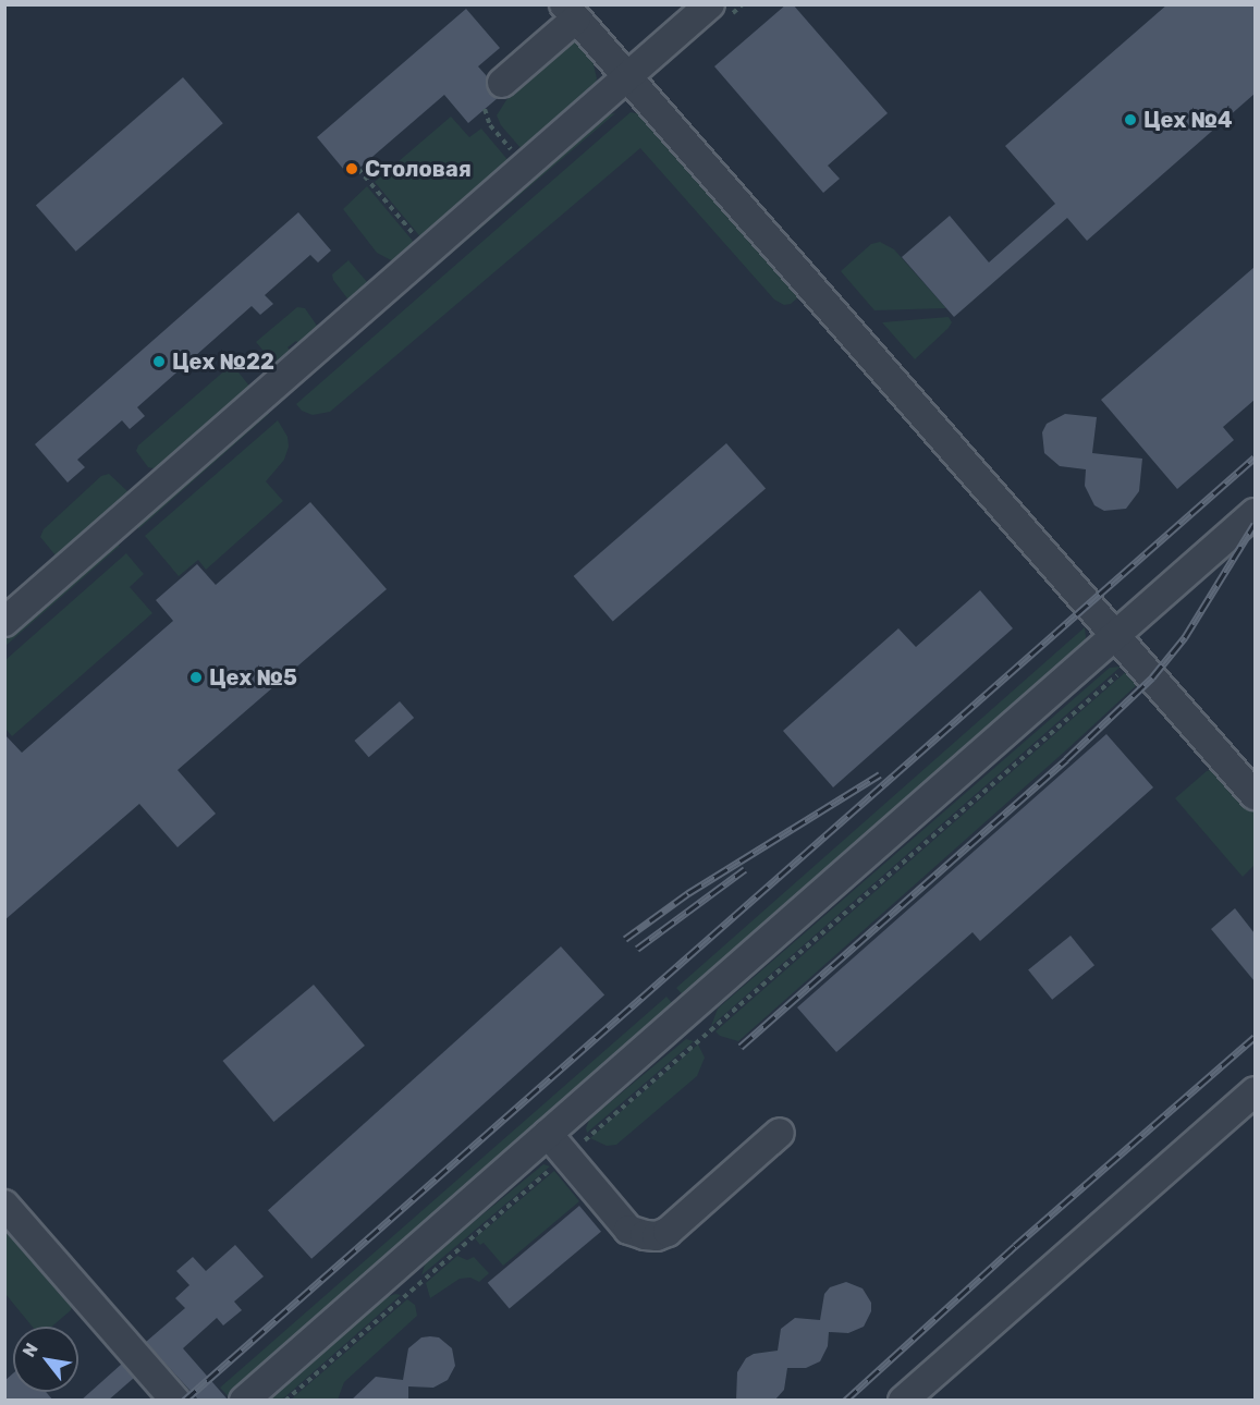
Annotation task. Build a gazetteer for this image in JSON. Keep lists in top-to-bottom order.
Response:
{
  "places": [
    "Цех №4",
    "Столовая",
    "Цех №22",
    "Цех №5"
  ],
  "north": "top left"
}
